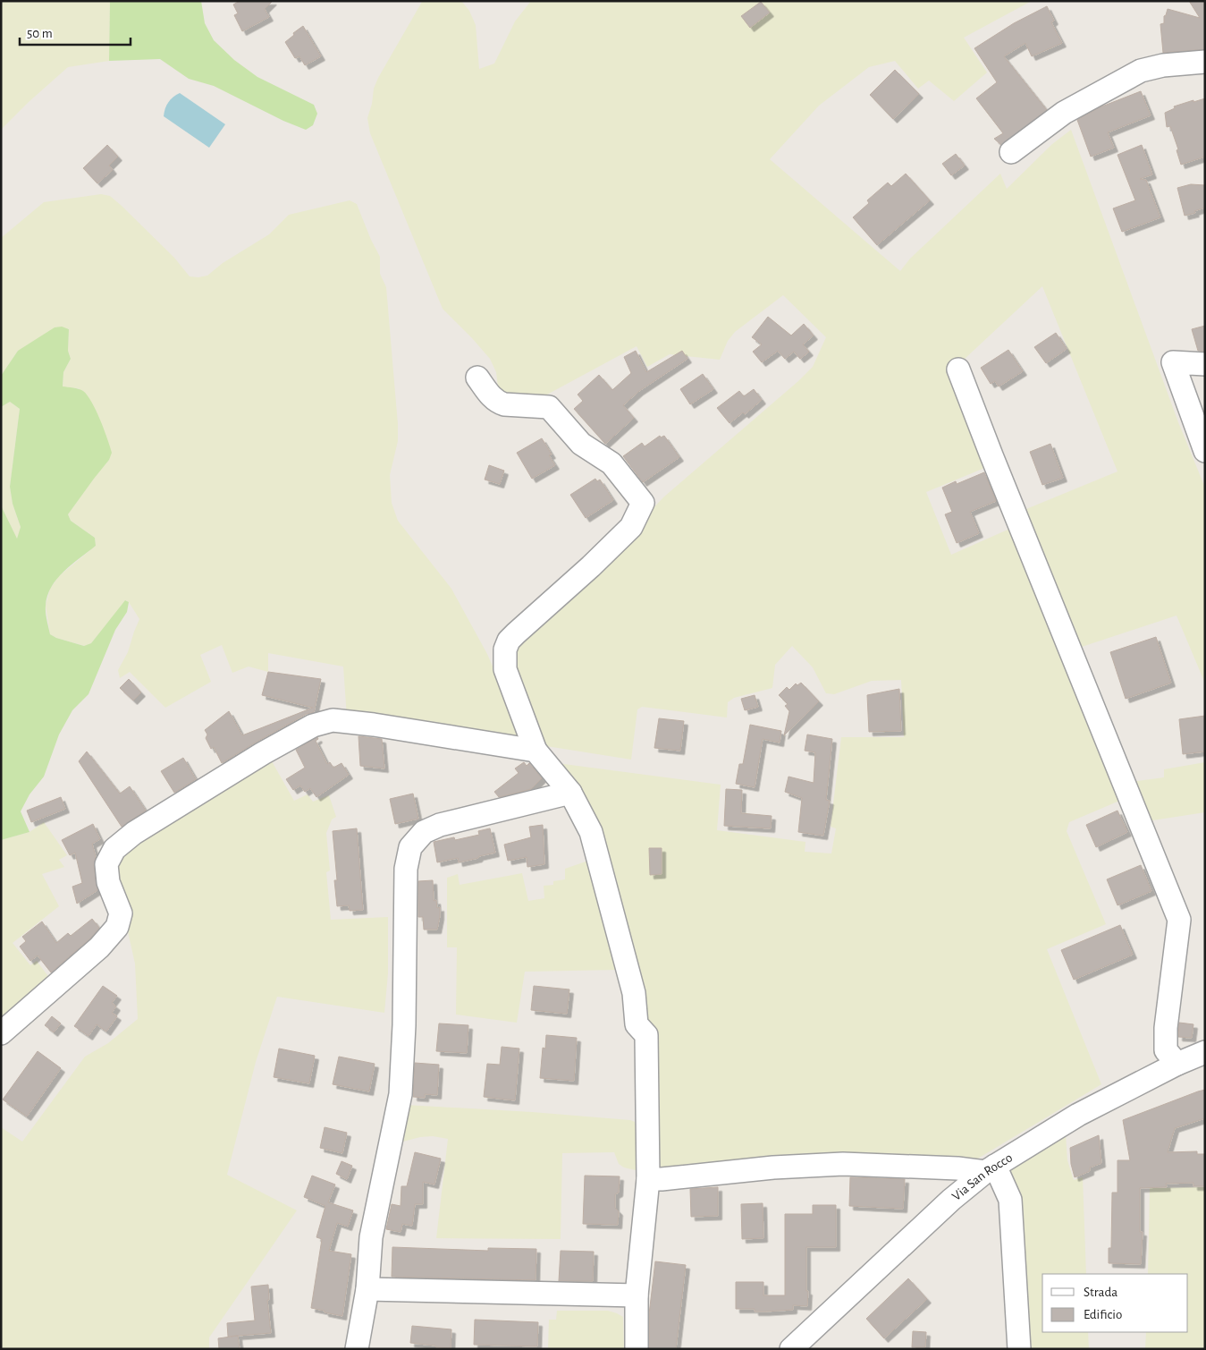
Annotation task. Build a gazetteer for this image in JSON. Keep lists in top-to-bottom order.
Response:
{
  "streets": {
    "street": ["Via San Rocco"]
  },
  "legend": ["Strada", "Edificio"],
  "scale_bar": "50 m"
}
